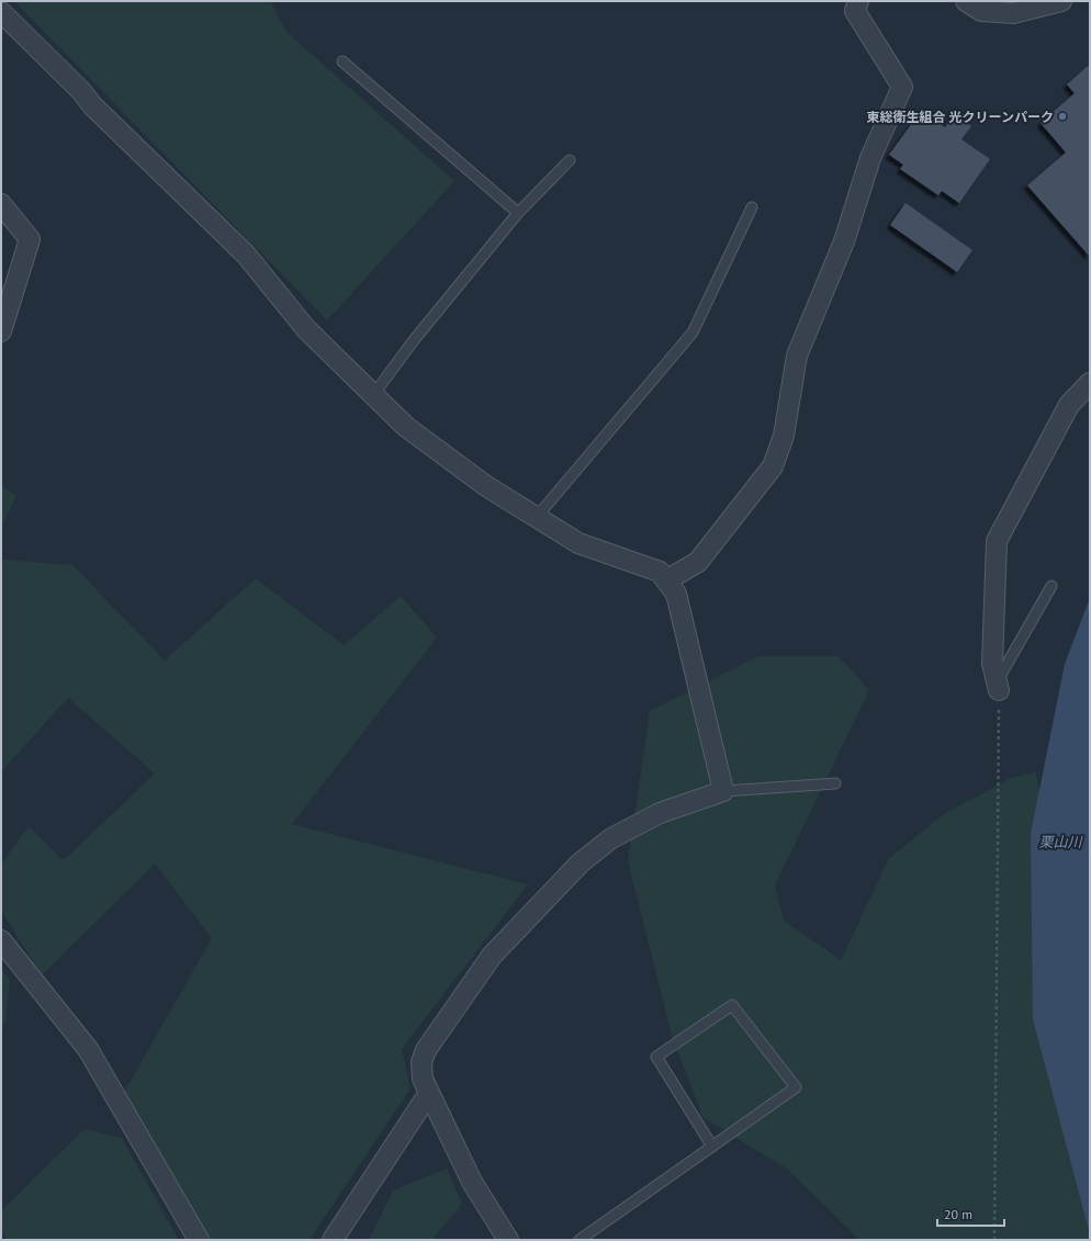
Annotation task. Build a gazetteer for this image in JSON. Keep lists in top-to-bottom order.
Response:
{
  "water": ["栗山川"],
  "places": ["東総衛生組合 光クリーンパーク"],
  "scale_bar": "20 m"
}
